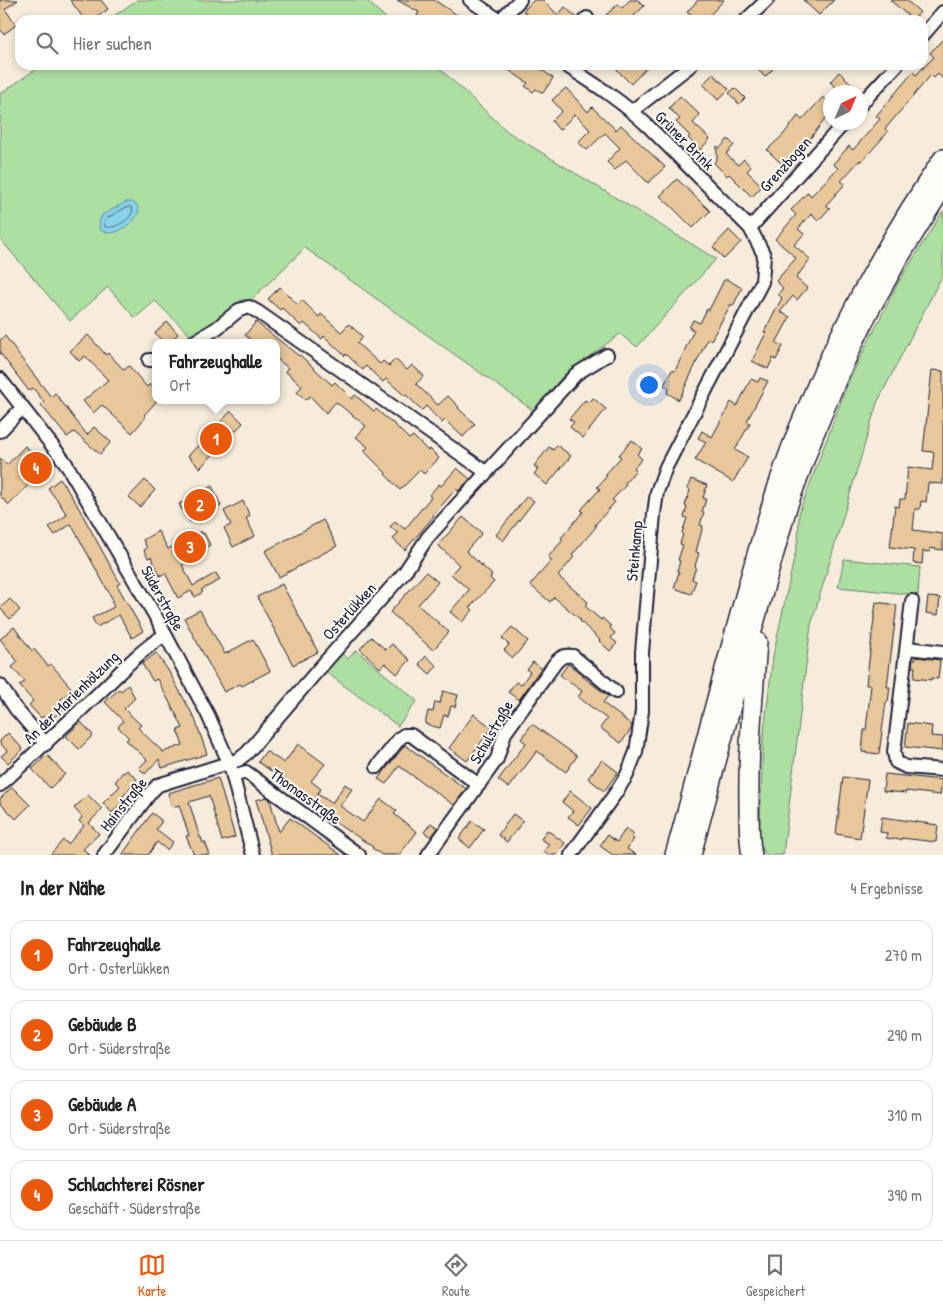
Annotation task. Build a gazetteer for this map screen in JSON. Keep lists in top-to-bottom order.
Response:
{
  "streets": {
    "street": [
      "Grüner Brink",
      "Grenzbogen",
      "Steinkamp",
      "Süderstraße",
      "Osterlükken",
      "An der Marienhölzung",
      "Schulstraße",
      "Thomasstraße",
      "Hainstraße"
    ]
  },
  "crossings": [
    ["Grüner Brink", "Grenzbogen"],
    ["Grüner Brink", "Steinkamp"],
    ["Süderstraße", "Osterlükken"],
    ["Süderstraße", "An der Marienhölzung"],
    ["Süderstraße", "Thomasstraße"],
    ["Süderstraße", "Hainstraße"],
    ["Osterlükken", "Hainstraße"]
  ],
  "north": "top right",
  "page": {
    "search": "Hier suchen",
    "popup": ["Fahrzeughalle", "Ort"],
    "pins": [
      "1",
      "4",
      "2",
      "3"
    ],
    "heading": ["In der Nähe", "4 Ergebnisse"],
    "list": [
      {
        "mark": "1",
        "name": "Fahrzeughalle",
        "note": "Ort · Osterlükken",
        "value": "270 m"
      },
      {
        "mark": "2",
        "name": "Gebäude B",
        "note": "Ort · Süderstraße",
        "value": "290 m"
      },
      {
        "mark": "3",
        "name": "Gebäude A",
        "note": "Ort · Süderstraße",
        "value": "310 m"
      },
      {
        "mark": "4",
        "name": "Schlachterei Rösner",
        "note": "Geschäft · Süderstraße",
        "value": "390 m"
      }
    ],
    "nav": ["Karte", "Route", "Gespeichert"]
  }
}
